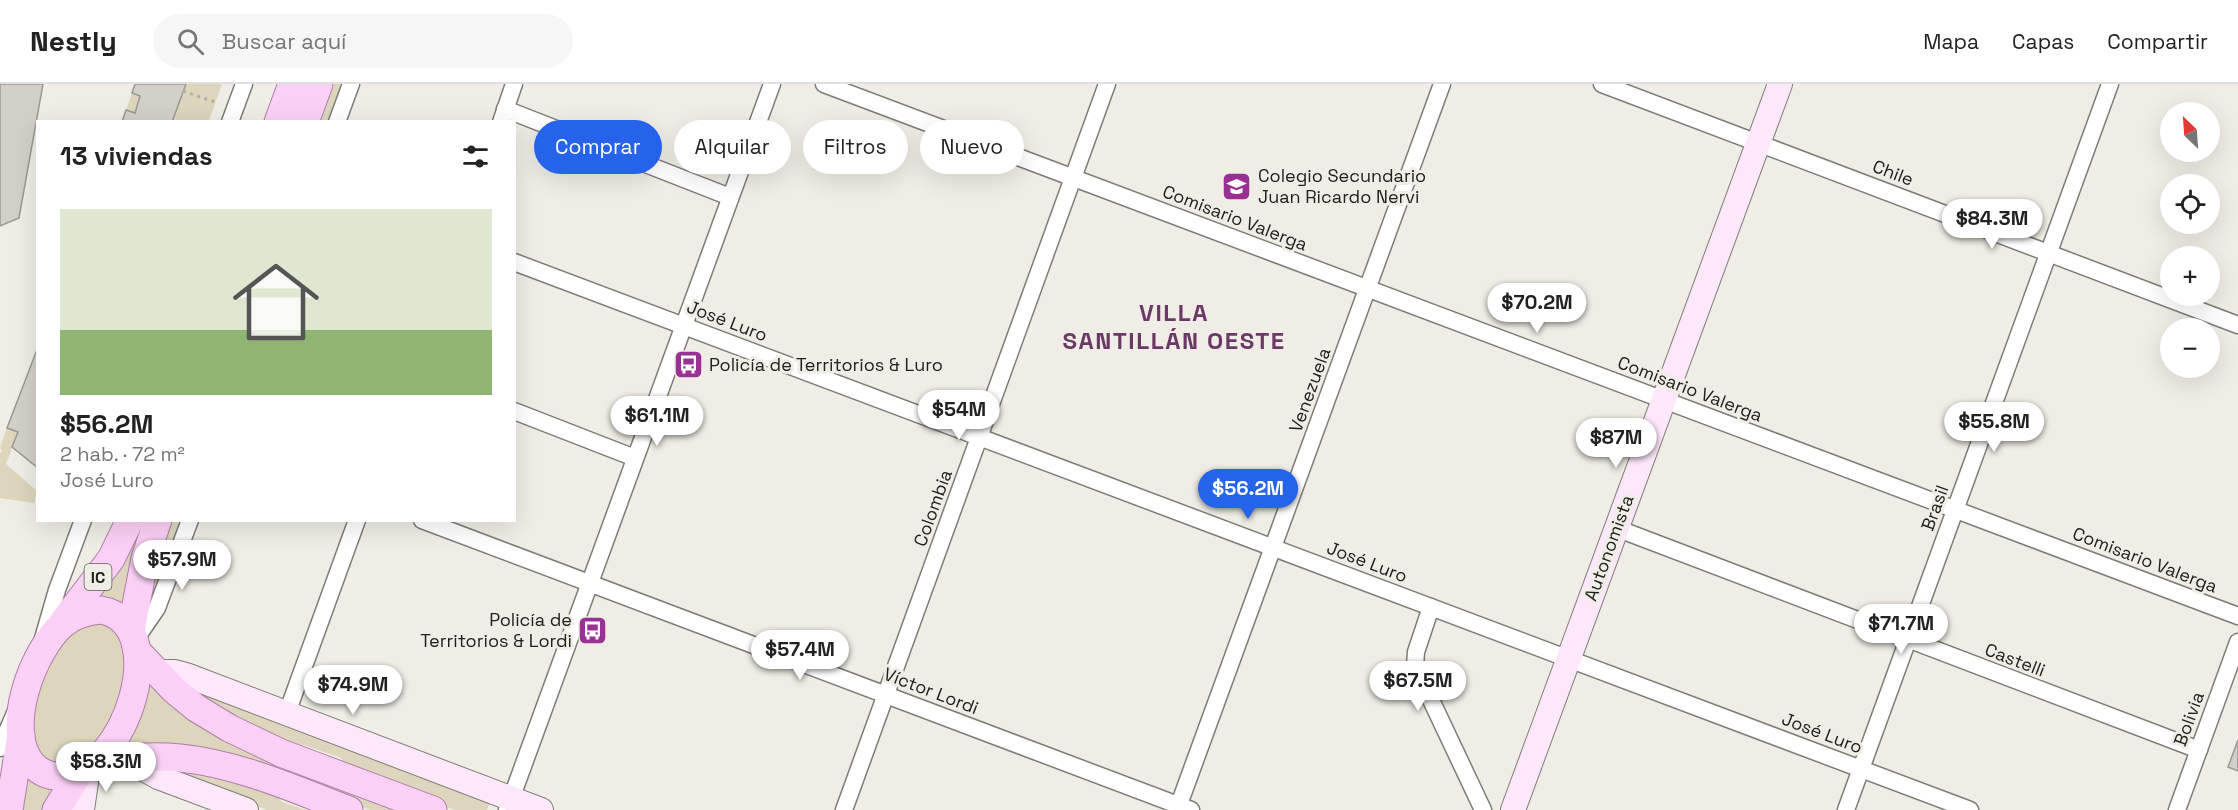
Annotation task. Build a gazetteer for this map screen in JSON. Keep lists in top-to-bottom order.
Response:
{
  "streets": {
    "main road": ["IC"],
    "street": [
      "Chile",
      "Comisario Valerga",
      "José Luro",
      "Venezuela",
      "Colombia",
      "Brasil",
      "Autonomista",
      "Castelli",
      "Víctor Lordi",
      "Bolivia"
    ]
  },
  "crossings": [
    ["Chile", "Brasil"],
    ["Chile", "Autonomista"],
    ["Comisario Valerga", "Venezuela"],
    ["Comisario Valerga", "Colombia"],
    ["Comisario Valerga", "Brasil"],
    ["Comisario Valerga", "Autonomista"],
    ["José Luro", "Venezuela"],
    ["José Luro", "Colombia"],
    ["José Luro", "Brasil"],
    ["José Luro", "Autonomista"],
    ["Venezuela", "Víctor Lordi"],
    ["Colombia", "Víctor Lordi"],
    ["Brasil", "Castelli"],
    ["Autonomista", "Castelli"],
    ["Castelli", "Bolivia"]
  ],
  "districts": ["VILLA SANTILLÁN OESTE"],
  "places": {
    "school or university": ["Colegio Secundario Juan Ricardo Nervi"],
    "bus stop": ["Policía de Territorios & Luro", "Policía de Territorios & Lordi"]
  },
  "north": "top left",
  "page": {
    "header": "Nestly",
    "search": "Buscar aquí",
    "nav": ["Mapa", "Capas", "Compartir"],
    "map_buttons": ["+", "−"],
    "chip": [
      "Comprar",
      "Alquilar",
      "Filtros",
      "Nuevo"
    ],
    "heading": "13 viviendas",
    "list": [
      {
        "name": "$56.2M",
        "note": "2 hab. · 72 m² · José Luro"
      }
    ],
    "price": [
      "$84.3M",
      "$70.2M",
      "$54M",
      "$61.1M",
      "$55.8M",
      "$87M",
      "$56.2M",
      "$57.9M",
      "$71.7M",
      "$57.4M",
      "$67.5M",
      "$74.9M",
      "$58.3M"
    ]
  }
}
